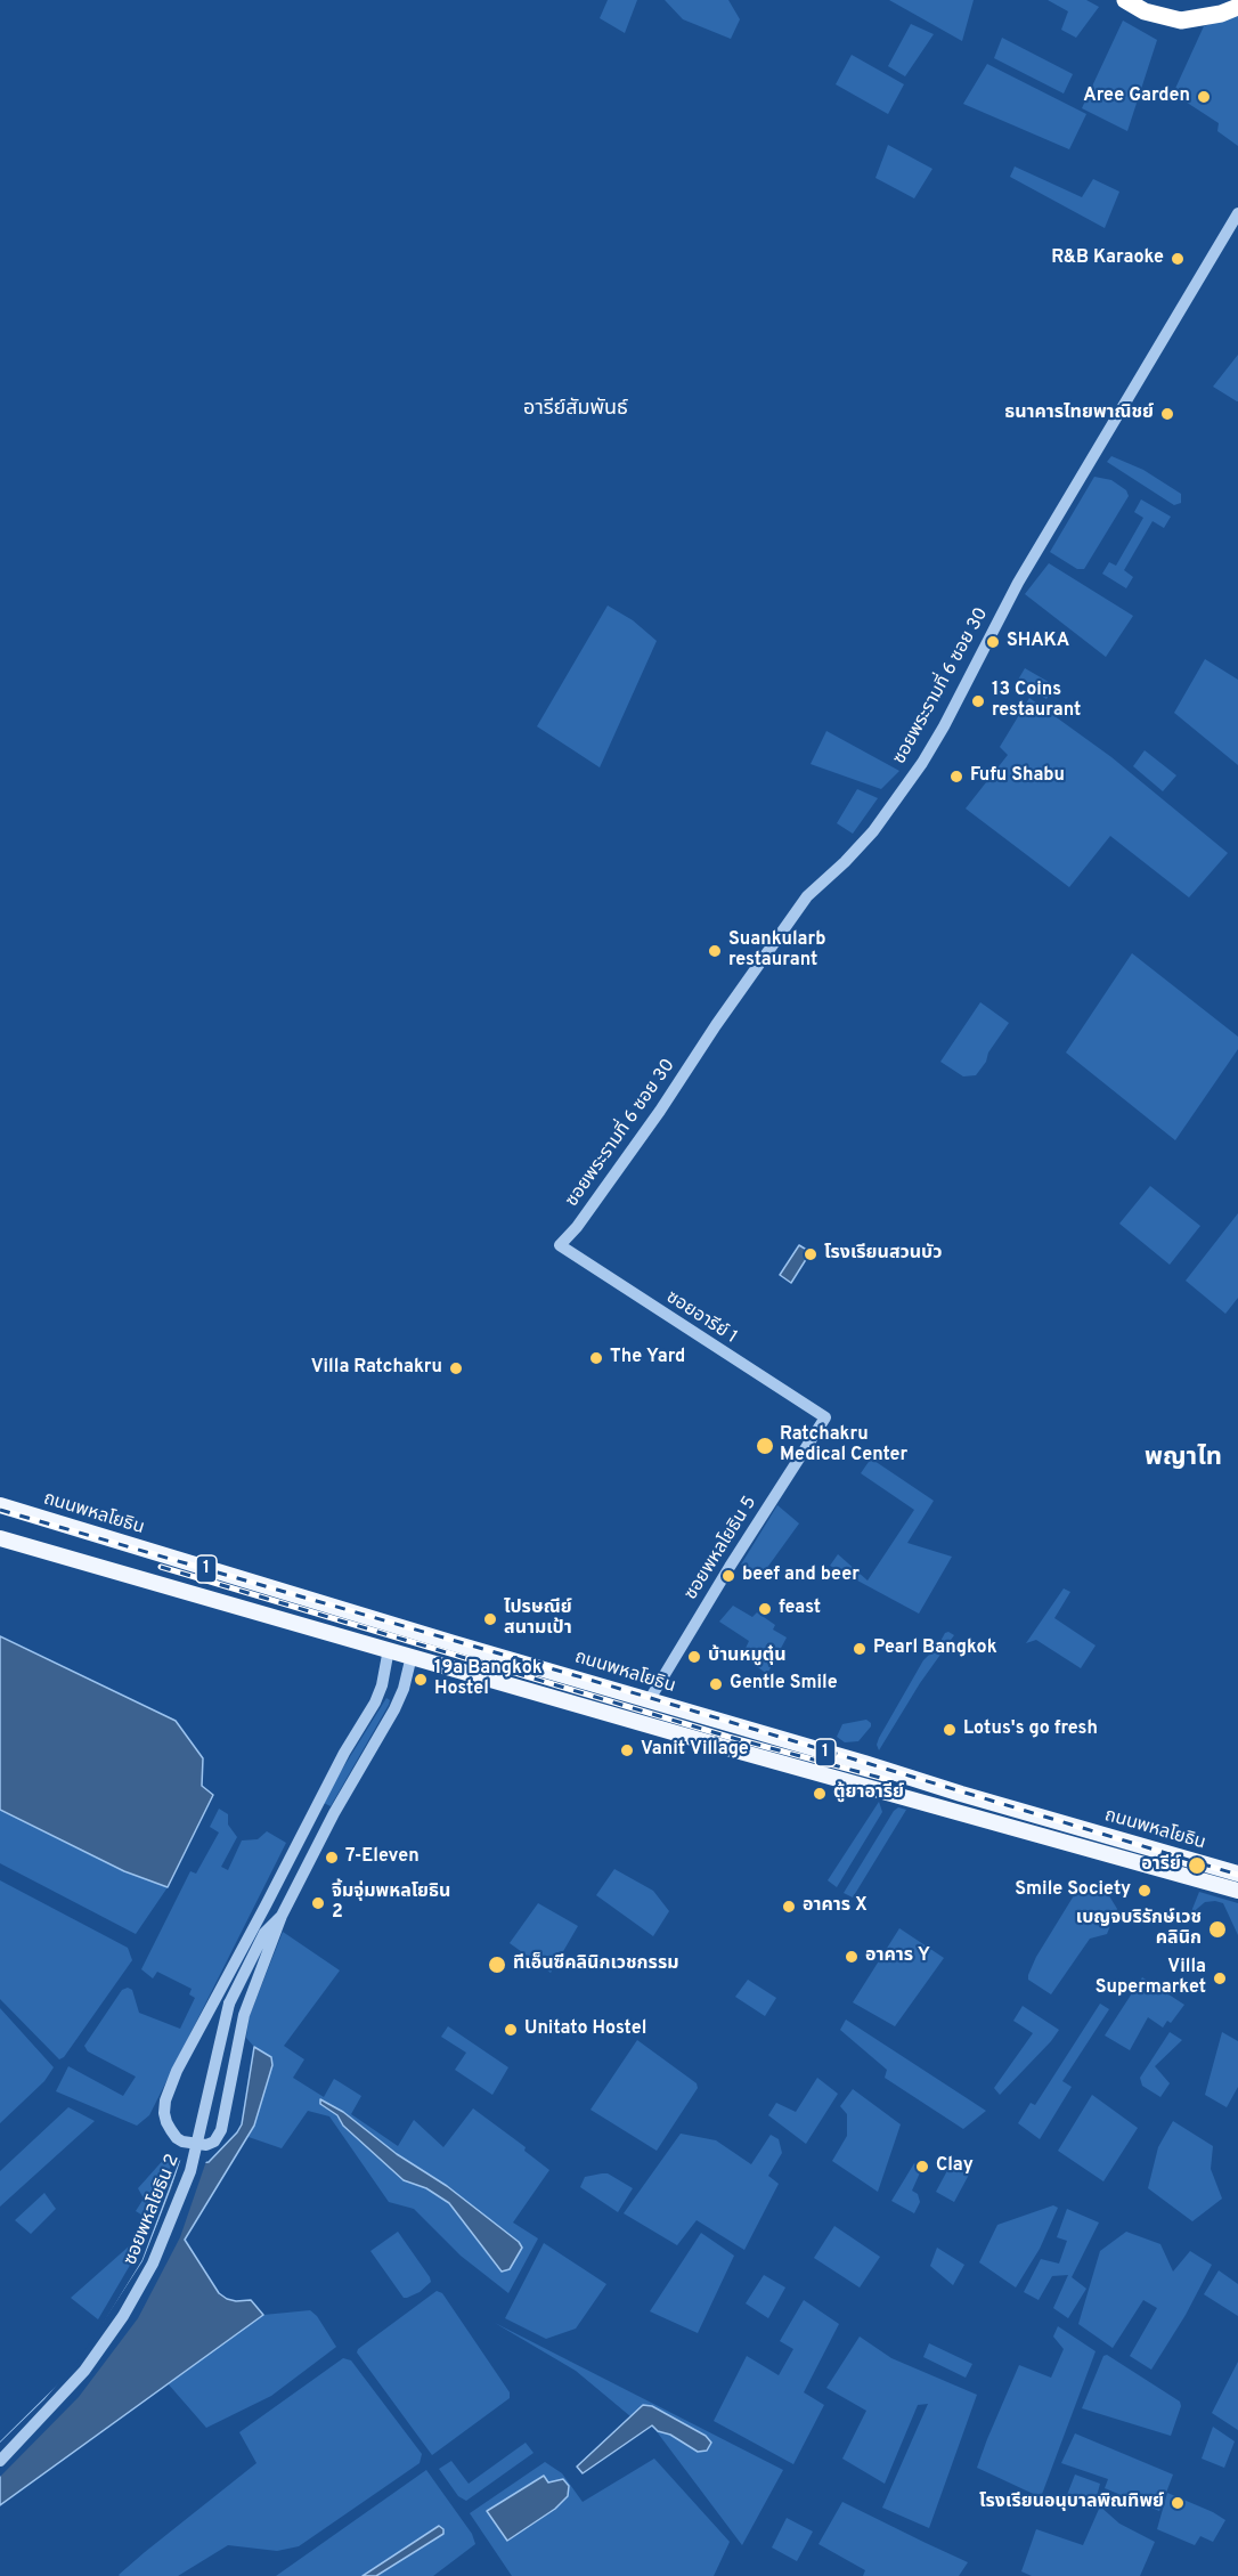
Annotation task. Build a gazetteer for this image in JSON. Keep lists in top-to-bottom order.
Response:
{
  "streets": {
    "main road": ["ถนนพหลโยธิน", "1"],
    "street": [
      "ซอยพระรามที่ 6 ซอย 30",
      "ซอยอารีย์ 1",
      "ซอยพหลโยธิน 5",
      "ซอยพหลโยธิน 2"
    ]
  },
  "crossings": [
    ["ซอยพระรามที่ 6 ซอย 30", "ซอยอารีย์ 1"],
    ["ซอยอารีย์ 1", "ซอยพหลโยธิน 5"],
    ["ถนนพหลโยธิน", "ซอยพหลโยธิน 5"],
    ["ถนนพหลโยธิน", "ซอยพหลโยธิน 2"]
  ],
  "districts": ["อารีย์สัมพันธ์", "พญาไท"],
  "places": [
    "Aree Garden",
    "R&B Karaoke",
    "ธนาคารไทยพาณิชย์",
    "SHAKA",
    "13 Coins restaurant",
    "Fufu Shabu",
    "Suankularb restaurant",
    "โรงเรียนสวนบัว",
    "The Yard",
    "Villa Ratchakru",
    "Ratchakru Medical Center",
    "beef and beer",
    "feast",
    "ไปรษณีย์ สนามเป้า",
    "Pearl Bangkok",
    "บ้านหมูตุ๋น",
    "19a Bangkok Hostel",
    "Gentle Smile",
    "Lotus's go fresh",
    "Vanit Village",
    "ตู้ยาอารีย์",
    "7-Eleven",
    "อารีย์",
    "Smile Society",
    "จิ้มจุ่มพหลโยธิน 2",
    "อาคาร X",
    "เบญจบริรักษ์เวช คลินิก",
    "อาคาร Y",
    "ทีเอ็นซีคลินิกเวชกรรม",
    "Villa Supermarket",
    "Unitato Hostel",
    "Clay",
    "โรงเรียนอนุบาลพิณทิพย์"
  ]
}
